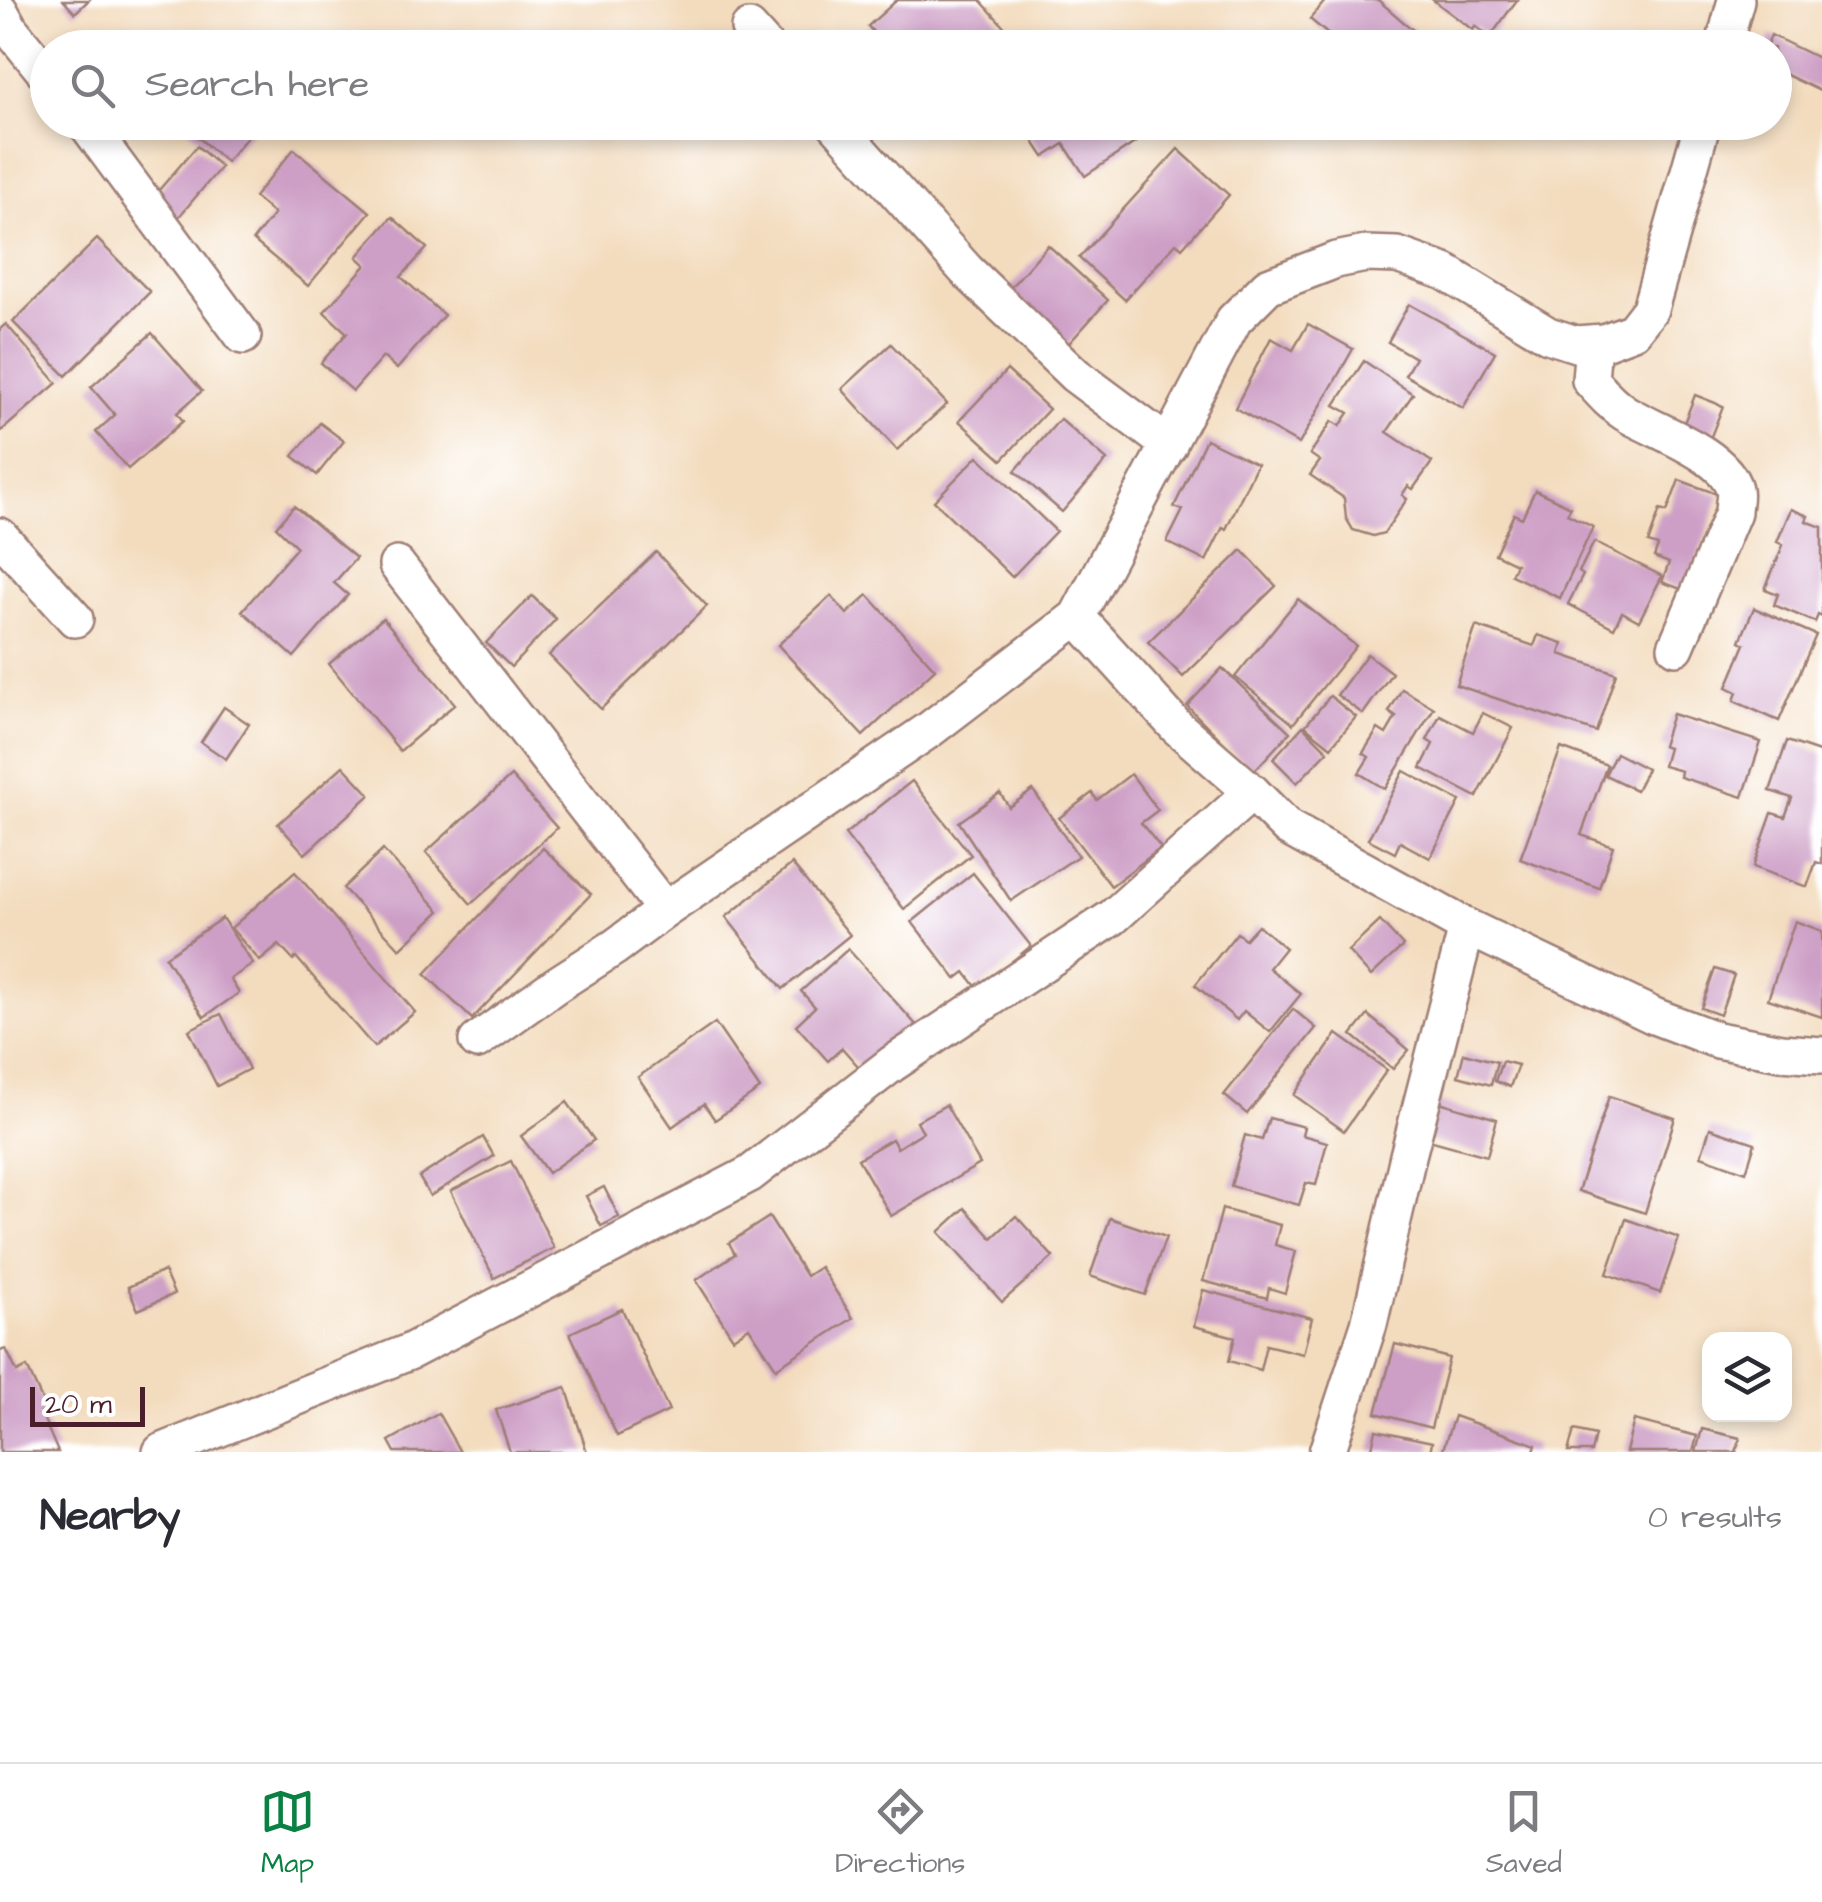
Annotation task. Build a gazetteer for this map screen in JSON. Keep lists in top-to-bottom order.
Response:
{
  "scale_bar": "20 m",
  "page": {
    "search": "Search here",
    "scale": "20 m",
    "heading": ["Nearby", "0 results"],
    "nav": ["Map", "Directions", "Saved"]
  }
}
